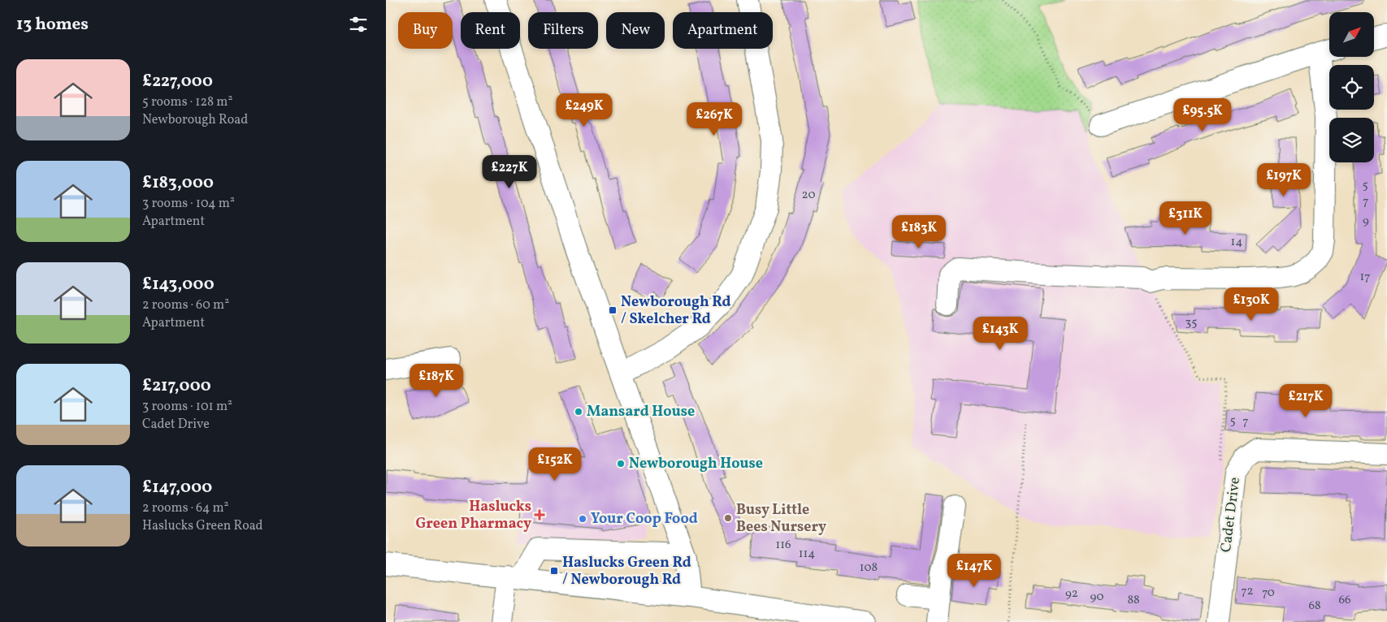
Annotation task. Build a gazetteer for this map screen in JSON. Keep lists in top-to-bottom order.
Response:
{
  "streets": {
    "street": ["Cadet Drive"]
  },
  "places": {
    "transit": ["Newborough Rd / Skelcher Rd", "Haslucks Green Rd / Newborough Rd"],
    "other": [
      "Mansard House",
      "Newborough House",
      "Busy Little Bees Nursery",
      "Your Coop Food"
    ],
    "health": ["Haslucks Green Pharmacy"]
  },
  "house_numbers": [
    "5",
    "20",
    "7",
    "9",
    "14",
    "17",
    "35",
    "5",
    "7",
    "116",
    "114",
    "108",
    "72",
    "70",
    "92",
    "90",
    "88",
    "66",
    "68"
  ],
  "north": "top right",
  "page": {
    "heading": "13 homes",
    "chip": [
      "Buy",
      "Rent",
      "Filters",
      "New",
      "Apartment"
    ],
    "list": [
      {
        "name": "£227,000",
        "note": "5 rooms · 128 m² · Newborough Road"
      },
      {
        "name": "£183,000",
        "note": "3 rooms · 104 m² · Apartment"
      },
      {
        "name": "£143,000",
        "note": "2 rooms · 60 m² · Apartment"
      },
      {
        "name": "£217,000",
        "note": "3 rooms · 101 m² · Cadet Drive"
      },
      {
        "name": "£147,000",
        "note": "2 rooms · 64 m² · Haslucks Green Road"
      }
    ],
    "price": [
      "£249K",
      "£95.5K",
      "£267K",
      "£227K",
      "£197K",
      "£311K",
      "£183K",
      "£130K",
      "£143K",
      "£187K",
      "£217K",
      "£152K",
      "£147K"
    ]
  }
}
